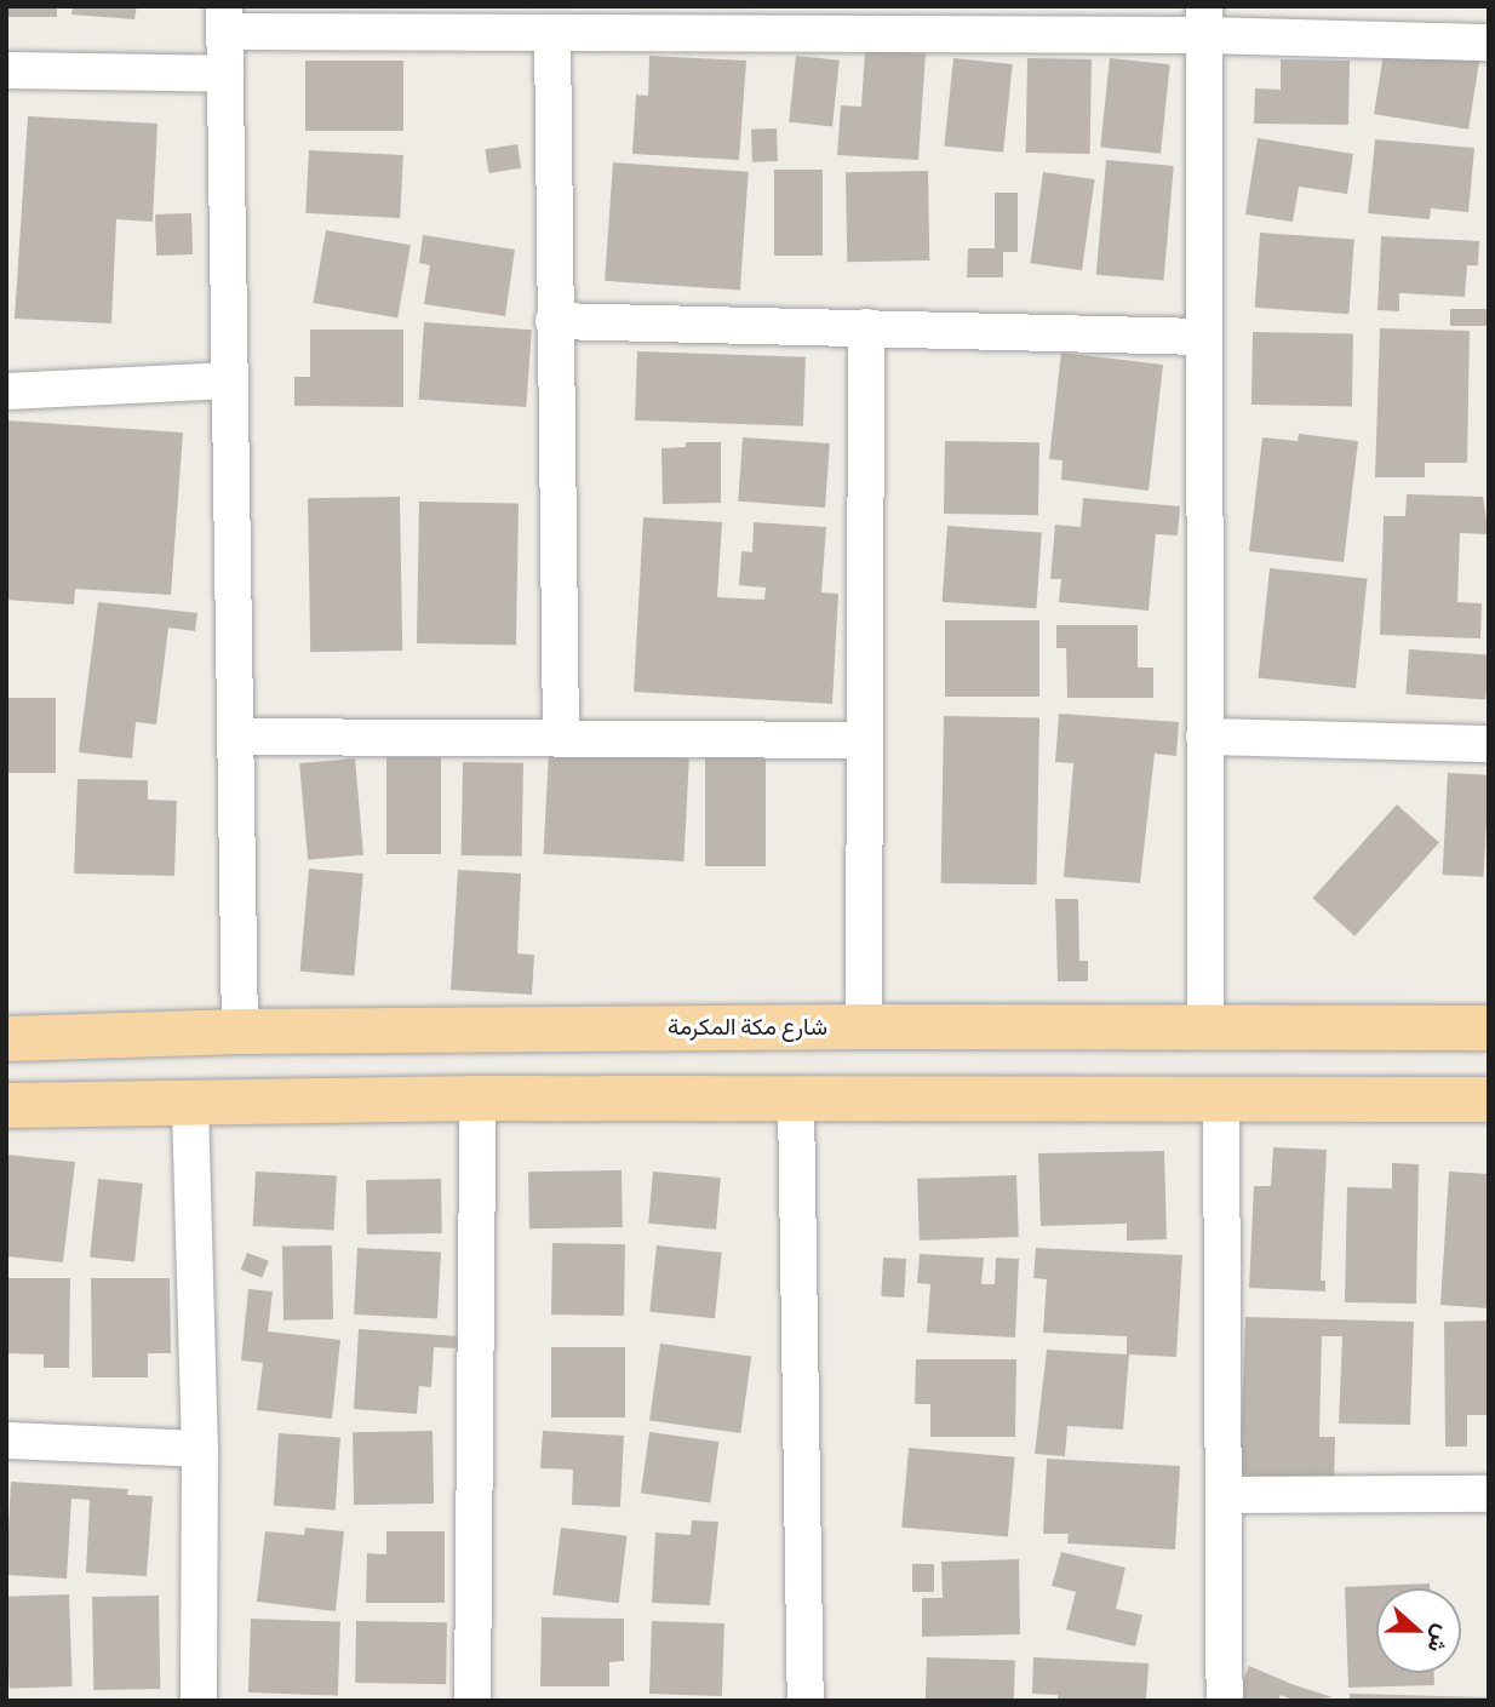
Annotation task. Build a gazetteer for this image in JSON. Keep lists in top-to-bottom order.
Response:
{
  "streets": {
    "main road": ["شارع مكة المكرمة"]
  },
  "north": "right"
}
